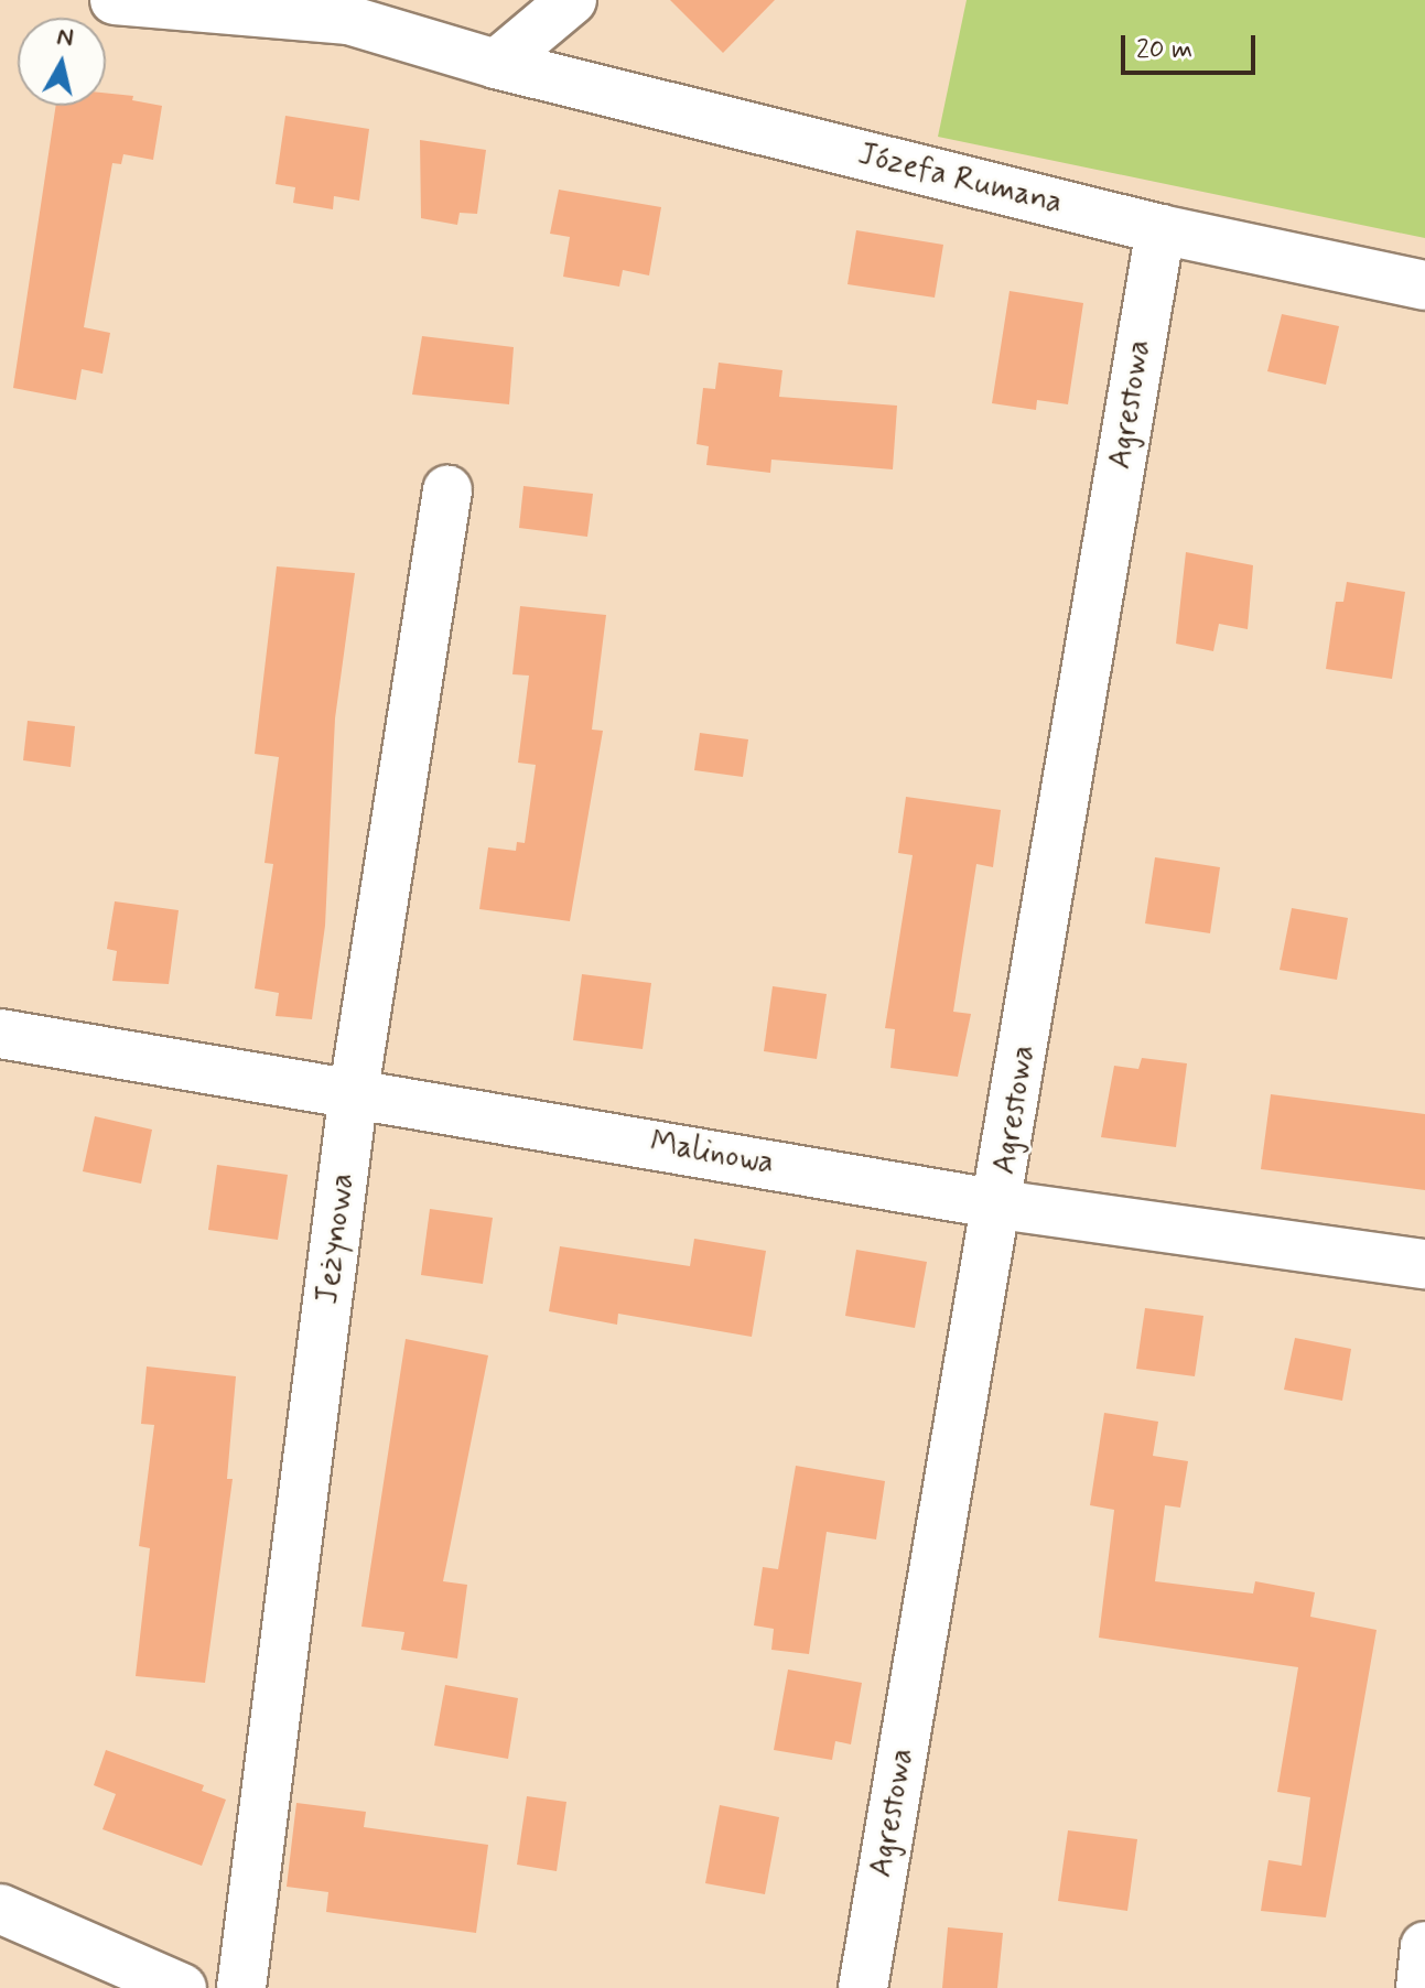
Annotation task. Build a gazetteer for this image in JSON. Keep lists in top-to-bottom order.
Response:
{
  "streets": {
    "street": [
      "Józefa Rumana",
      "Agrestowa",
      "Malinowa",
      "Jeżynowa"
    ]
  },
  "crossings": [
    ["Józefa Rumana", "Agrestowa"],
    ["Agrestowa", "Malinowa"],
    ["Malinowa", "Jeżynowa"]
  ],
  "scale_bar": "20 m",
  "north": "top"
}
